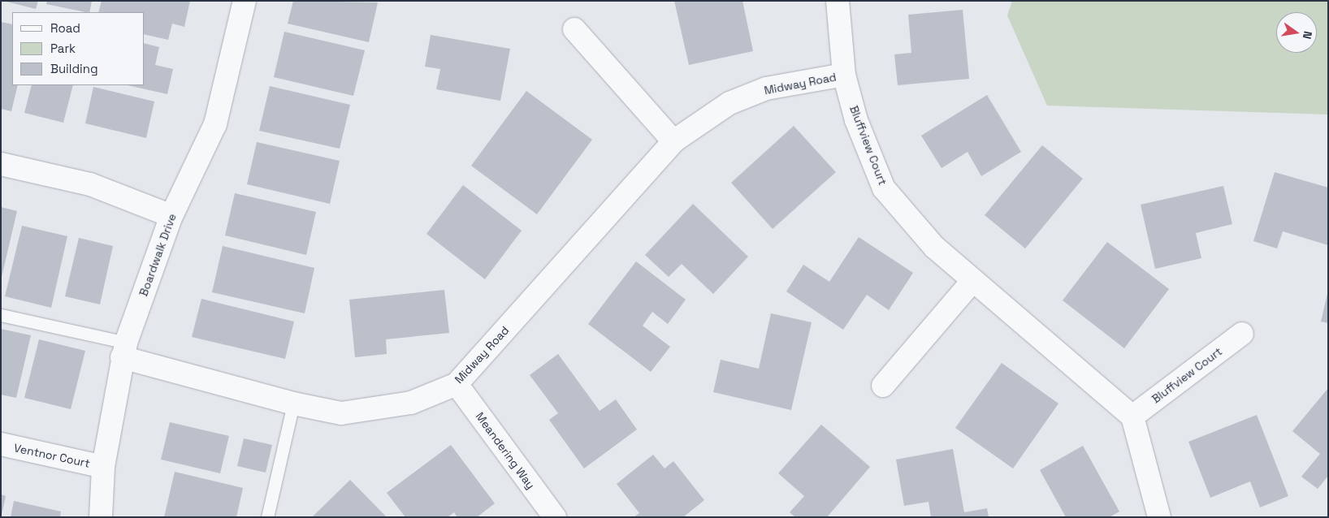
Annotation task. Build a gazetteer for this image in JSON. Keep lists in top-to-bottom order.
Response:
{
  "streets": {
    "street": [
      "Midway Road",
      "Bluffview Court",
      "Boardwalk Drive",
      "Meandering Way",
      "Ventnor Court"
    ]
  },
  "crossings": [
    ["Midway Road", "Bluffview Court"],
    ["Midway Road", "Boardwalk Drive"],
    ["Midway Road", "Meandering Way"],
    ["Boardwalk Drive", "Ventnor Court"]
  ],
  "legend": ["Road", "Park", "Building"],
  "north": "right"
}
